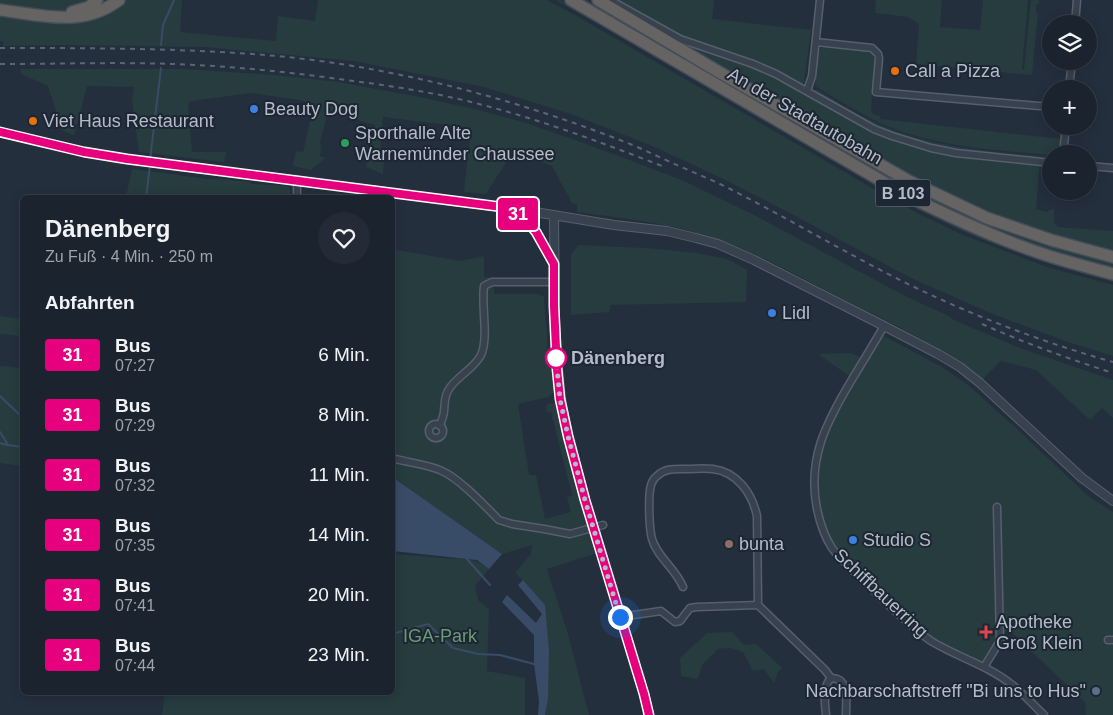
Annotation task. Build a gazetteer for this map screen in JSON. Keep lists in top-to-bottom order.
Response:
{
  "streets": {
    "highway": ["An der Stadtautobahn", "B 103"],
    "street": ["Schiffbauerring"]
  },
  "parks": ["IGA-Park"],
  "places": {
    "other": [
      "Call a Pizza",
      "Beauty Dog",
      "Viet Haus Restaurant",
      "Sporthalle Alte Warnemünder Chaussee",
      "Lidl",
      "Dänenberg",
      "Studio S",
      "bunta",
      "Nachbarschaftstreff \"Bi uns to Hus\""
    ],
    "health": ["Apotheke Groß Klein"]
  },
  "lines": ["bus line 31"],
  "page": {
    "on_map": "31",
    "map_buttons": ["+", "−"],
    "heading": [
      ["Dänenberg", "Zu Fuß · 4 Min. · 250 m"],
      "Abfahrten"
    ],
    "list": [
      {
        "mark": "31",
        "name": "Bus",
        "note": "07:27",
        "value": "6 Min."
      },
      {
        "mark": "31",
        "name": "Bus",
        "note": "07:29",
        "value": "8 Min."
      },
      {
        "mark": "31",
        "name": "Bus",
        "note": "07:32",
        "value": "11 Min."
      },
      {
        "mark": "31",
        "name": "Bus",
        "note": "07:35",
        "value": "14 Min."
      },
      {
        "mark": "31",
        "name": "Bus",
        "note": "07:41",
        "value": "20 Min."
      },
      {
        "mark": "31",
        "name": "Bus",
        "note": "07:44",
        "value": "23 Min."
      }
    ]
  }
}
